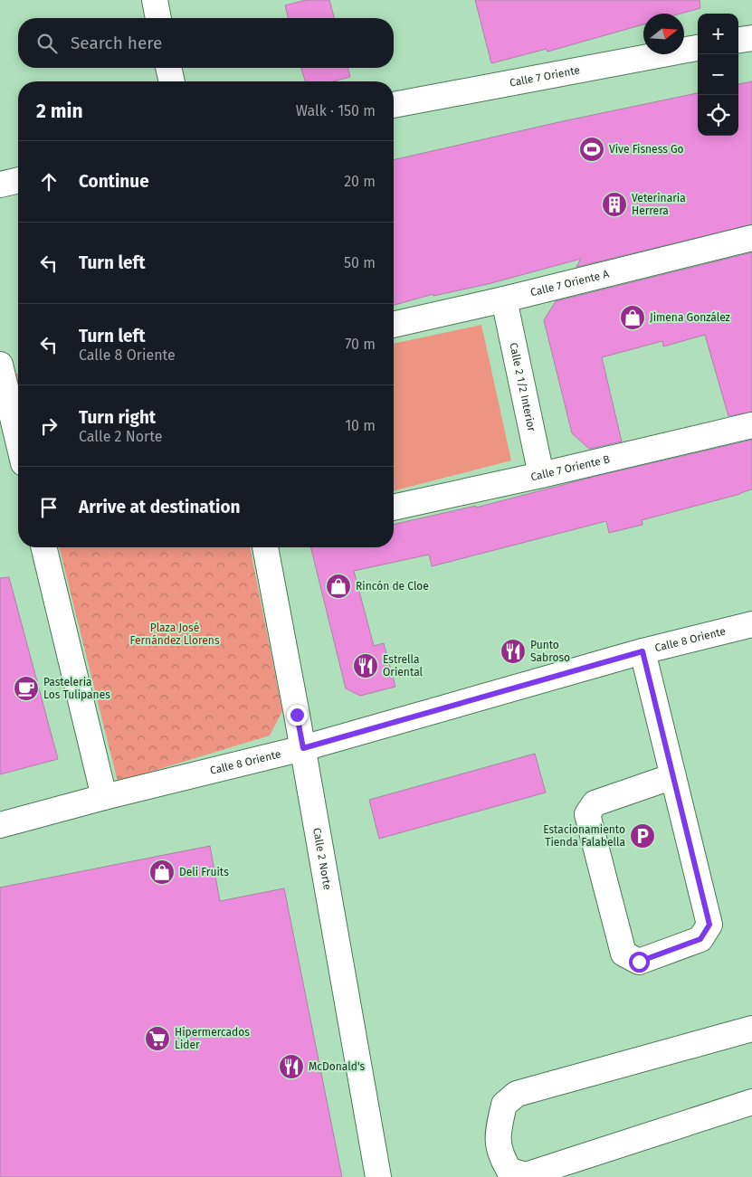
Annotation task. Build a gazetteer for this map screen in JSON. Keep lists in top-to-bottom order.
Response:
{
  "streets": {
    "street": [
      "Calle 7 Oriente",
      "Calle 7 Oriente A",
      "Calle 2 1/2 Interior",
      "Calle 7 Oriente B",
      "Calle 8 Oriente",
      "Calle 2 Norte"
    ]
  },
  "crossings": [
    ["Calle 7 Oriente A", "Calle 2 1/2 Interior"],
    ["Calle 2 1/2 Interior", "Calle 7 Oriente B"],
    ["Calle 8 Oriente", "Calle 2 Norte"]
  ],
  "parks": ["Plaza José Fernández Llorens"],
  "places": {
    "sports": ["Vive Fisness Go"],
    "building": ["Veterinaria Herrera"],
    "shop": ["Jimena González", "Rincón de Cloe", "Deli Fruits"],
    "restaurant": ["Punto Sabroso", "Estrella Oriental", "McDonald's"],
    "cafe": ["Pasteleria Los Tulipanes"],
    "parking": ["Estacionamiento Tienda Falabella"],
    "supermarket": ["Hipermercados Lider"]
  },
  "north": "right",
  "page": {
    "map_buttons": ["+", "−"],
    "search": "Search here",
    "heading": ["2 min", "Walk · 150 m"],
    "list": [
      ["Continue", "20 m"],
      ["Turn left", "50 m"],
      ["Turn left", "Calle 8 Oriente", "70 m"],
      ["Turn right", "Calle 2 Norte", "10 m"],
      "Arrive at destination"
    ]
  }
}
